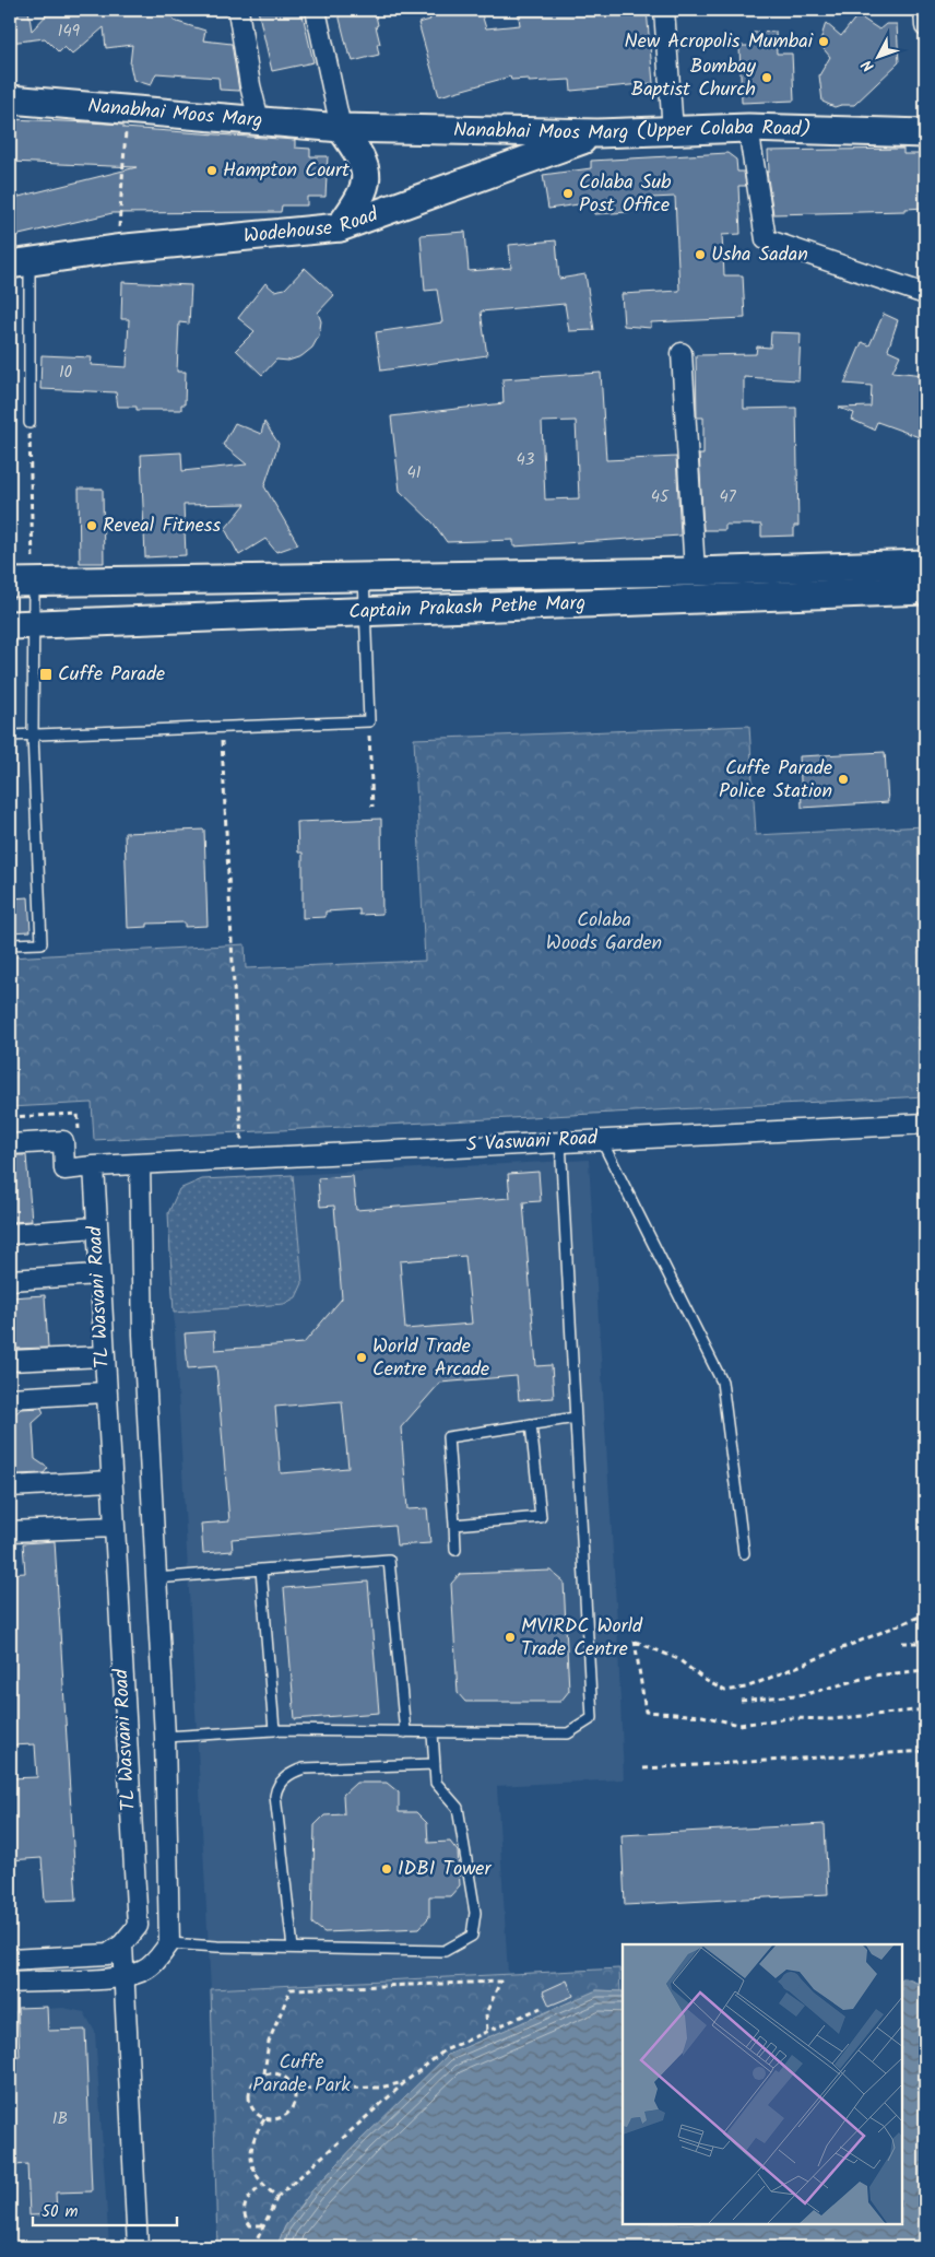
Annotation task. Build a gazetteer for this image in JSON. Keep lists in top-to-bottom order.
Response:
{
  "streets": {
    "main road": [
      "Nanabhai Moos Marg",
      "Nanabhai Moos Marg (Upper Colaba Road)",
      "Wodehouse Road",
      "Captain Prakash Pethe Marg"
    ],
    "street": ["S Vaswani Road", "TL Wasvani Road"]
  },
  "crossings": [
    ["Nanabhai Moos Marg", "Nanabhai Moos Marg (Upper Colaba Road)"],
    ["Nanabhai Moos Marg (Upper Colaba Road)", "Wodehouse Road"],
    ["S Vaswani Road", "TL Wasvani Road"]
  ],
  "parks": ["Colaba Woods Garden", "Cuffe Parade Park"],
  "places": {
    "other": [
      "New Acropolis Mumbai",
      "Bombay Baptist Church",
      "Hampton Court",
      "Colaba Sub Post Office",
      "Usha Sadan",
      "Reveal Fitness",
      "Cuffe Parade Police Station",
      "World Trade Centre Arcade",
      "MVIRDC World Trade Centre",
      "IDBI Tower"
    ],
    "transit": ["Cuffe Parade"]
  },
  "house_numbers": [
    "149",
    "10",
    "43",
    "41",
    "45",
    "47",
    "1B"
  ],
  "scale_bar": "50 m",
  "north": "bottom left"
}
